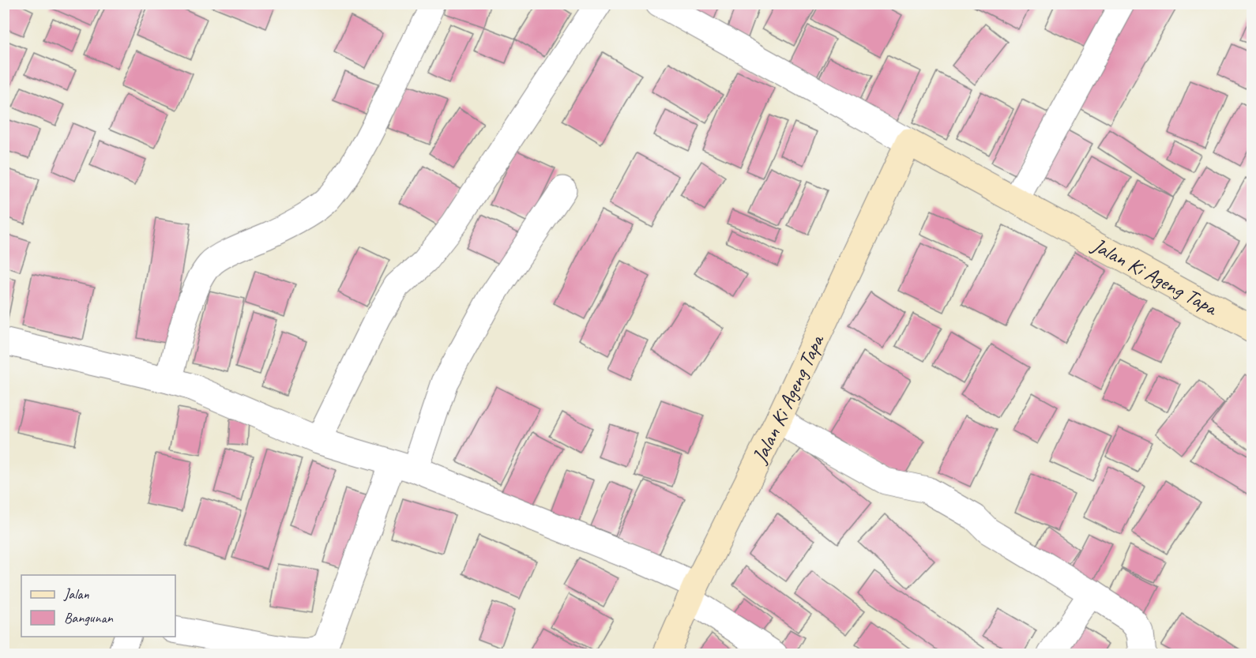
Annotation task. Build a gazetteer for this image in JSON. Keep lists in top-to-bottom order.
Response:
{
  "streets": {
    "street": ["Jalan Ki Ageng Tapa"]
  },
  "legend": ["Jalan", "Bangunan"]
}
